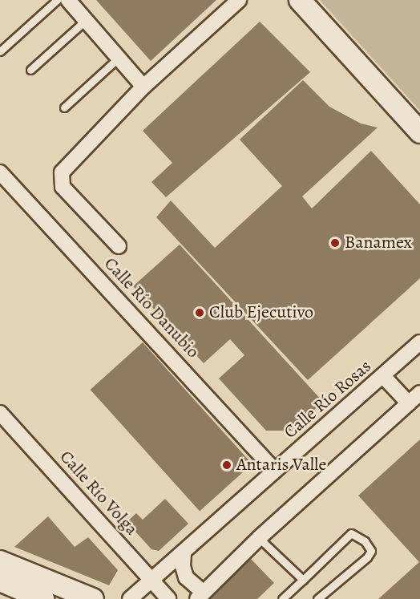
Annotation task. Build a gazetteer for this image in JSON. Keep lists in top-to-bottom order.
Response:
{
  "streets": {
    "street": ["Calle Río Danubio", "Calle Río Rosas", "Calle Río Volga"]
  },
  "crossings": [
    ["Calle Río Danubio", "Calle Río Rosas"],
    ["Calle Río Rosas", "Calle Río Volga"]
  ],
  "places": ["Banamex", "Club Ejecutivo", "Antaris Valle"]
}
